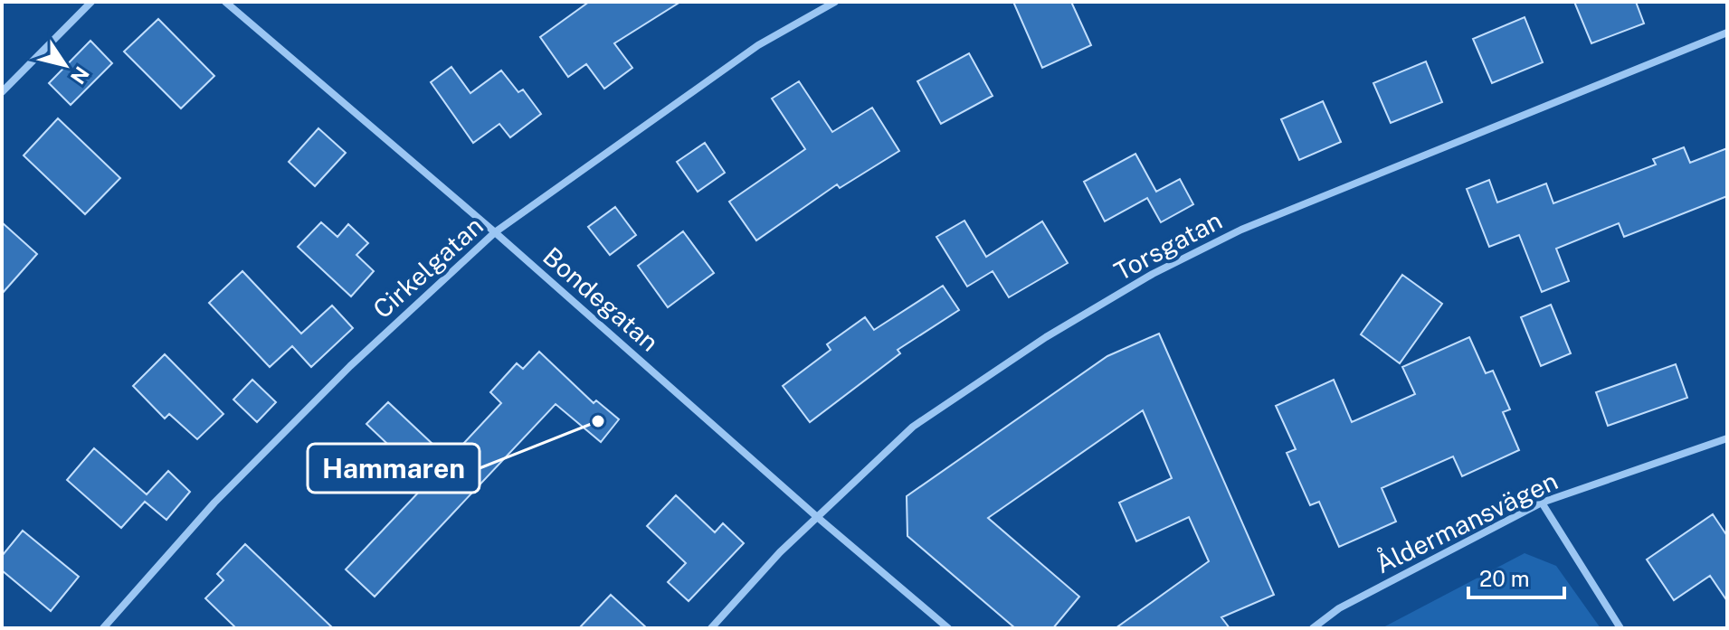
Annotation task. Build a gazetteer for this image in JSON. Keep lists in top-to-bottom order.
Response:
{
  "streets": {
    "street": [
      "Torsgatan",
      "Cirkelgatan",
      "Bondegatan",
      "Åldermansvägen"
    ]
  },
  "crossings": [
    ["Torsgatan", "Bondegatan"],
    ["Cirkelgatan", "Bondegatan"]
  ],
  "places": ["Hammaren"],
  "scale_bar": "20 m",
  "north": "bottom right"
}
